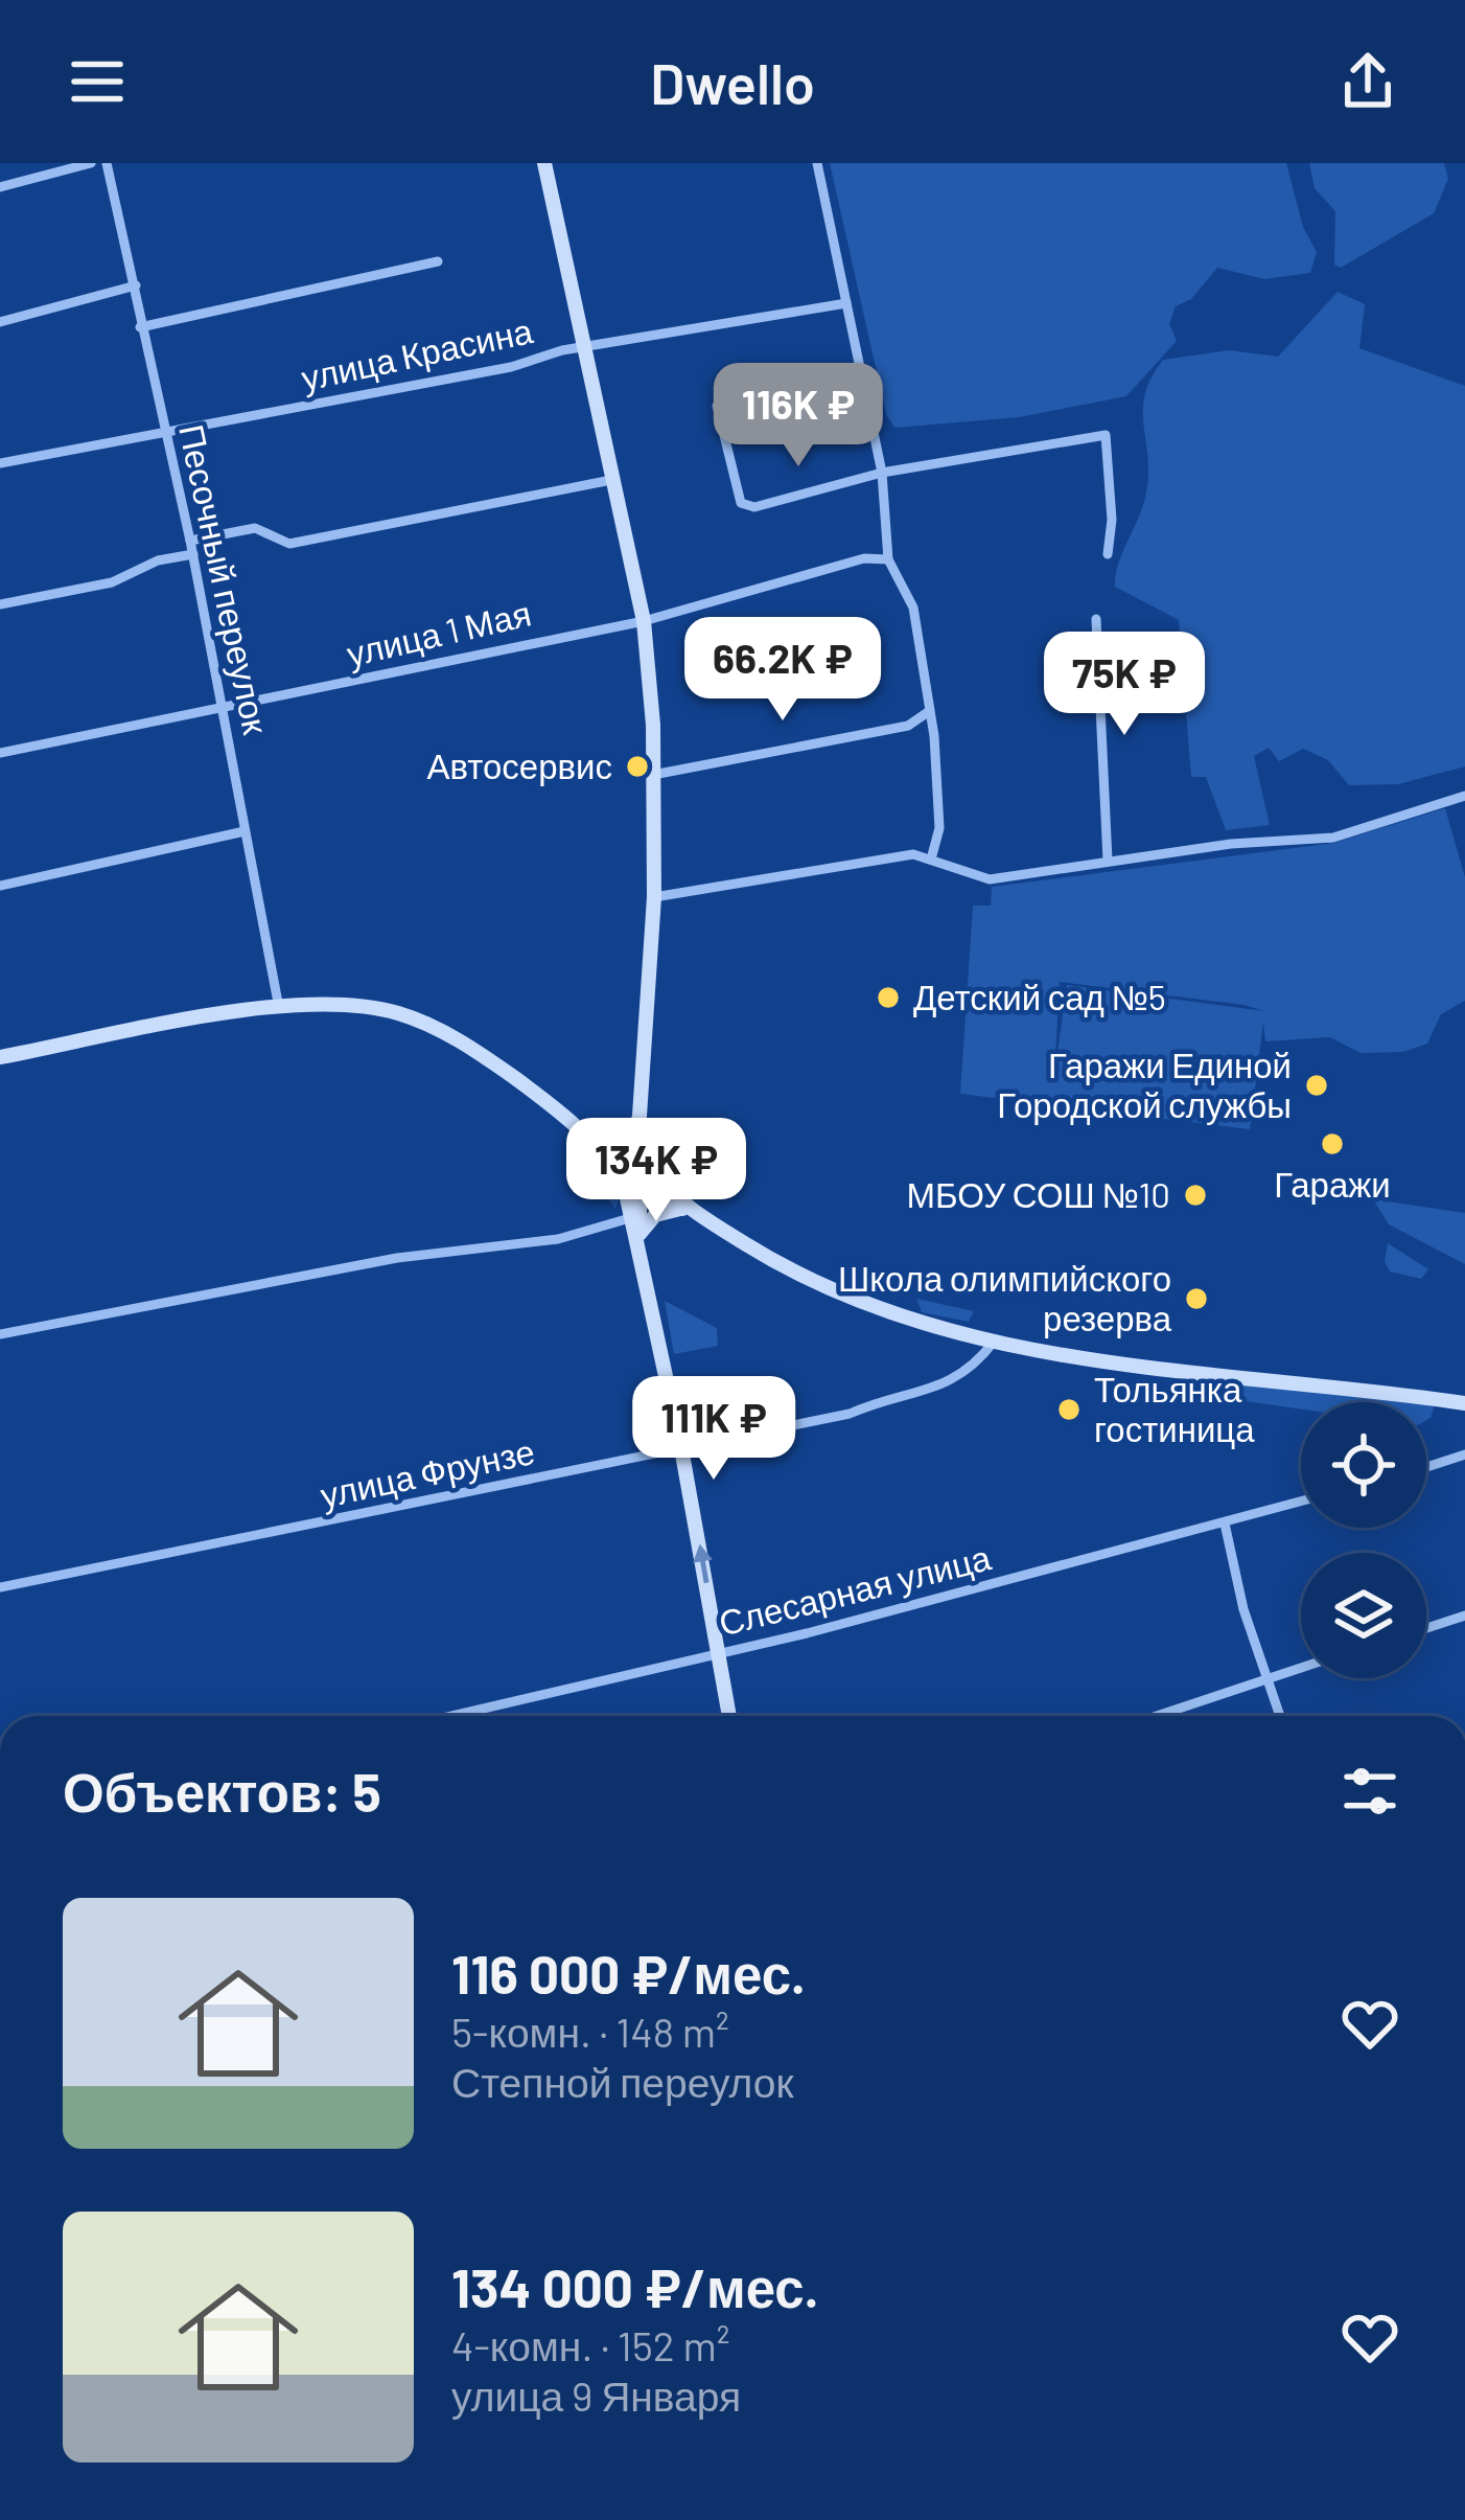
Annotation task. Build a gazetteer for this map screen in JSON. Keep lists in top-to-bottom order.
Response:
{
  "streets": {
    "street": [
      "улица Красина",
      "Песочный переулок",
      "улица 1 Мая",
      "улица Фрунзе",
      "Слесарная улица"
    ]
  },
  "crossings": [
    ["улица Красина", "Песочный переулок"],
    ["Песочный переулок", "улица 1 Мая"]
  ],
  "places": [
    "Автосервис",
    "Детский сад №5",
    "Гаражи Единой Городской службы",
    "Гаражи",
    "МБОУ СОШ №10",
    "Школа олимпийского резерва",
    "Тольянка гостиница"
  ],
  "page": {
    "header": "Dwello",
    "price": [
      "116K ₽",
      "66.2K ₽",
      "75K ₽",
      "134K ₽",
      "111K ₽"
    ],
    "heading": "Объектов: 5",
    "list": [
      {
        "name": "116 000 ₽/мес.",
        "note": "5-комн. · 148 m² · Степной переулок"
      },
      {
        "name": "134 000 ₽/мес.",
        "note": "4-комн. · 152 m² · улица 9 Января"
      }
    ]
  }
}
